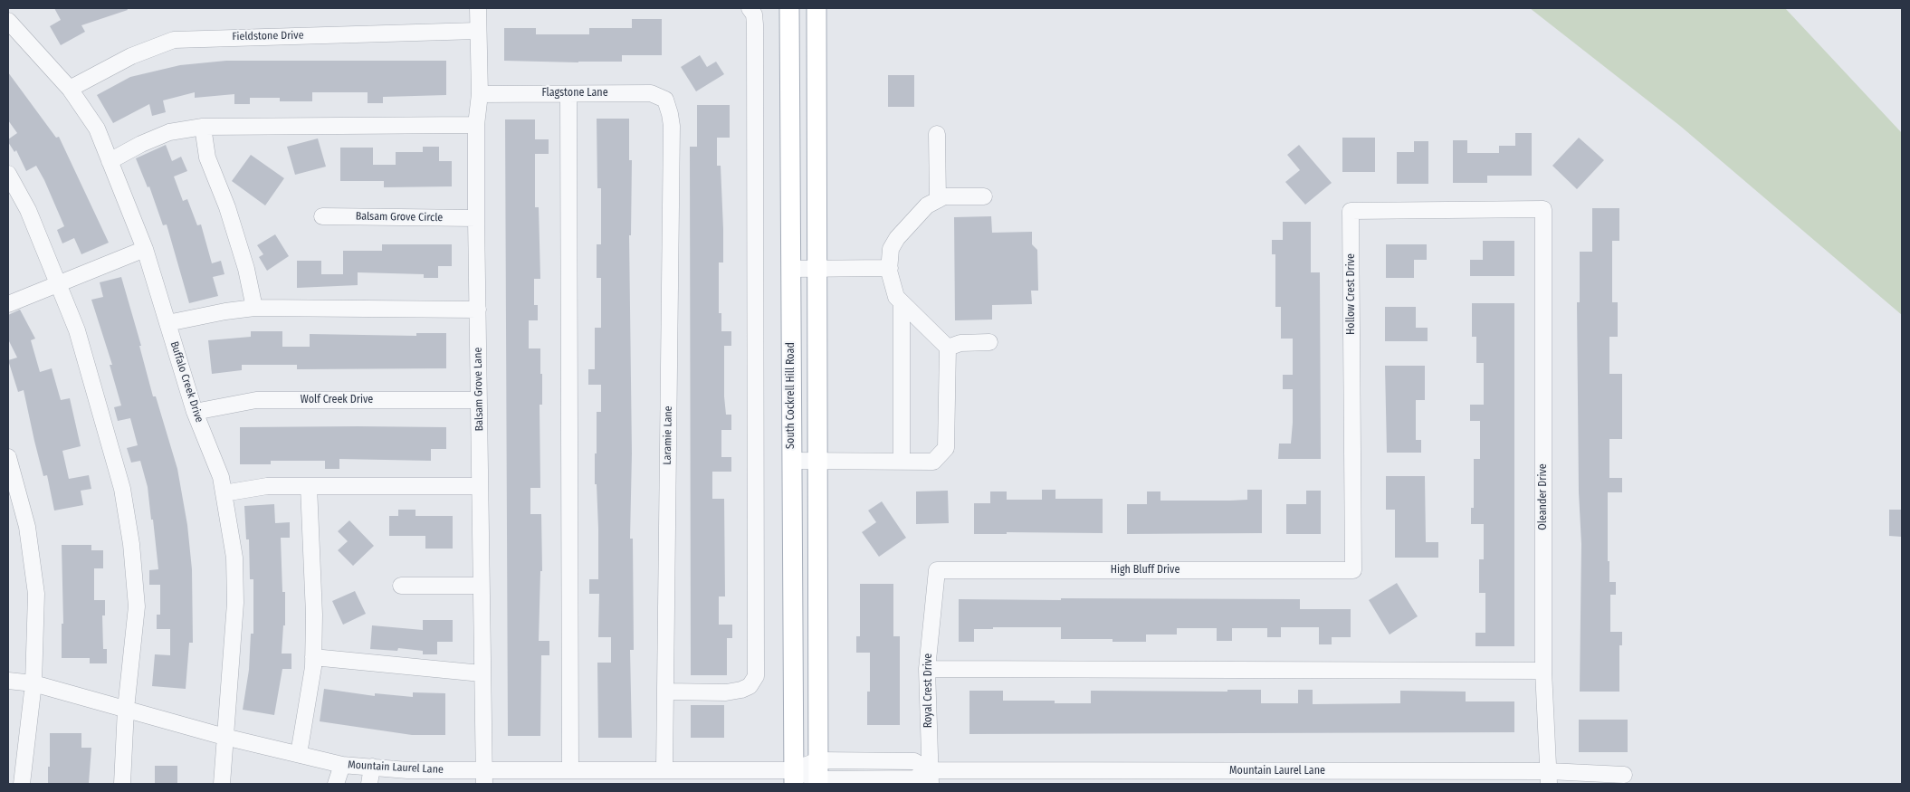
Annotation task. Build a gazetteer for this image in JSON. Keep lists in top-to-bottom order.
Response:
{
  "streets": {
    "main road": ["South Cockrell Hill Road"],
    "street": [
      "Fieldstone Drive",
      "Flagstone Lane",
      "Balsam Grove Circle",
      "Hollow Crest Drive",
      "Buffalo Creek Drive",
      "Balsam Grove Lane",
      "Wolf Creek Drive",
      "Laramie Lane",
      "Oleander Drive",
      "High Bluff Drive",
      "Royal Crest Drive",
      "Mountain Laurel Lane"
    ]
  },
  "crossings": [
    ["Fieldstone Drive", "Buffalo Creek Drive"],
    ["Fieldstone Drive", "Balsam Grove Lane"],
    ["Flagstone Lane", "Balsam Grove Lane"],
    ["Flagstone Lane", "Laramie Lane"],
    ["Balsam Grove Circle", "Balsam Grove Lane"],
    ["Hollow Crest Drive", "Oleander Drive"],
    ["Hollow Crest Drive", "High Bluff Drive"],
    ["Buffalo Creek Drive", "Wolf Creek Drive"],
    ["Buffalo Creek Drive", "Mountain Laurel Lane"],
    ["Balsam Grove Lane", "Wolf Creek Drive"],
    ["Balsam Grove Lane", "Mountain Laurel Lane"],
    ["South Cockrell Hill Road", "Mountain Laurel Lane"],
    ["Laramie Lane", "Mountain Laurel Lane"],
    ["Oleander Drive", "Mountain Laurel Lane"],
    ["High Bluff Drive", "Royal Crest Drive"],
    ["Royal Crest Drive", "Mountain Laurel Lane"]
  ]
}
